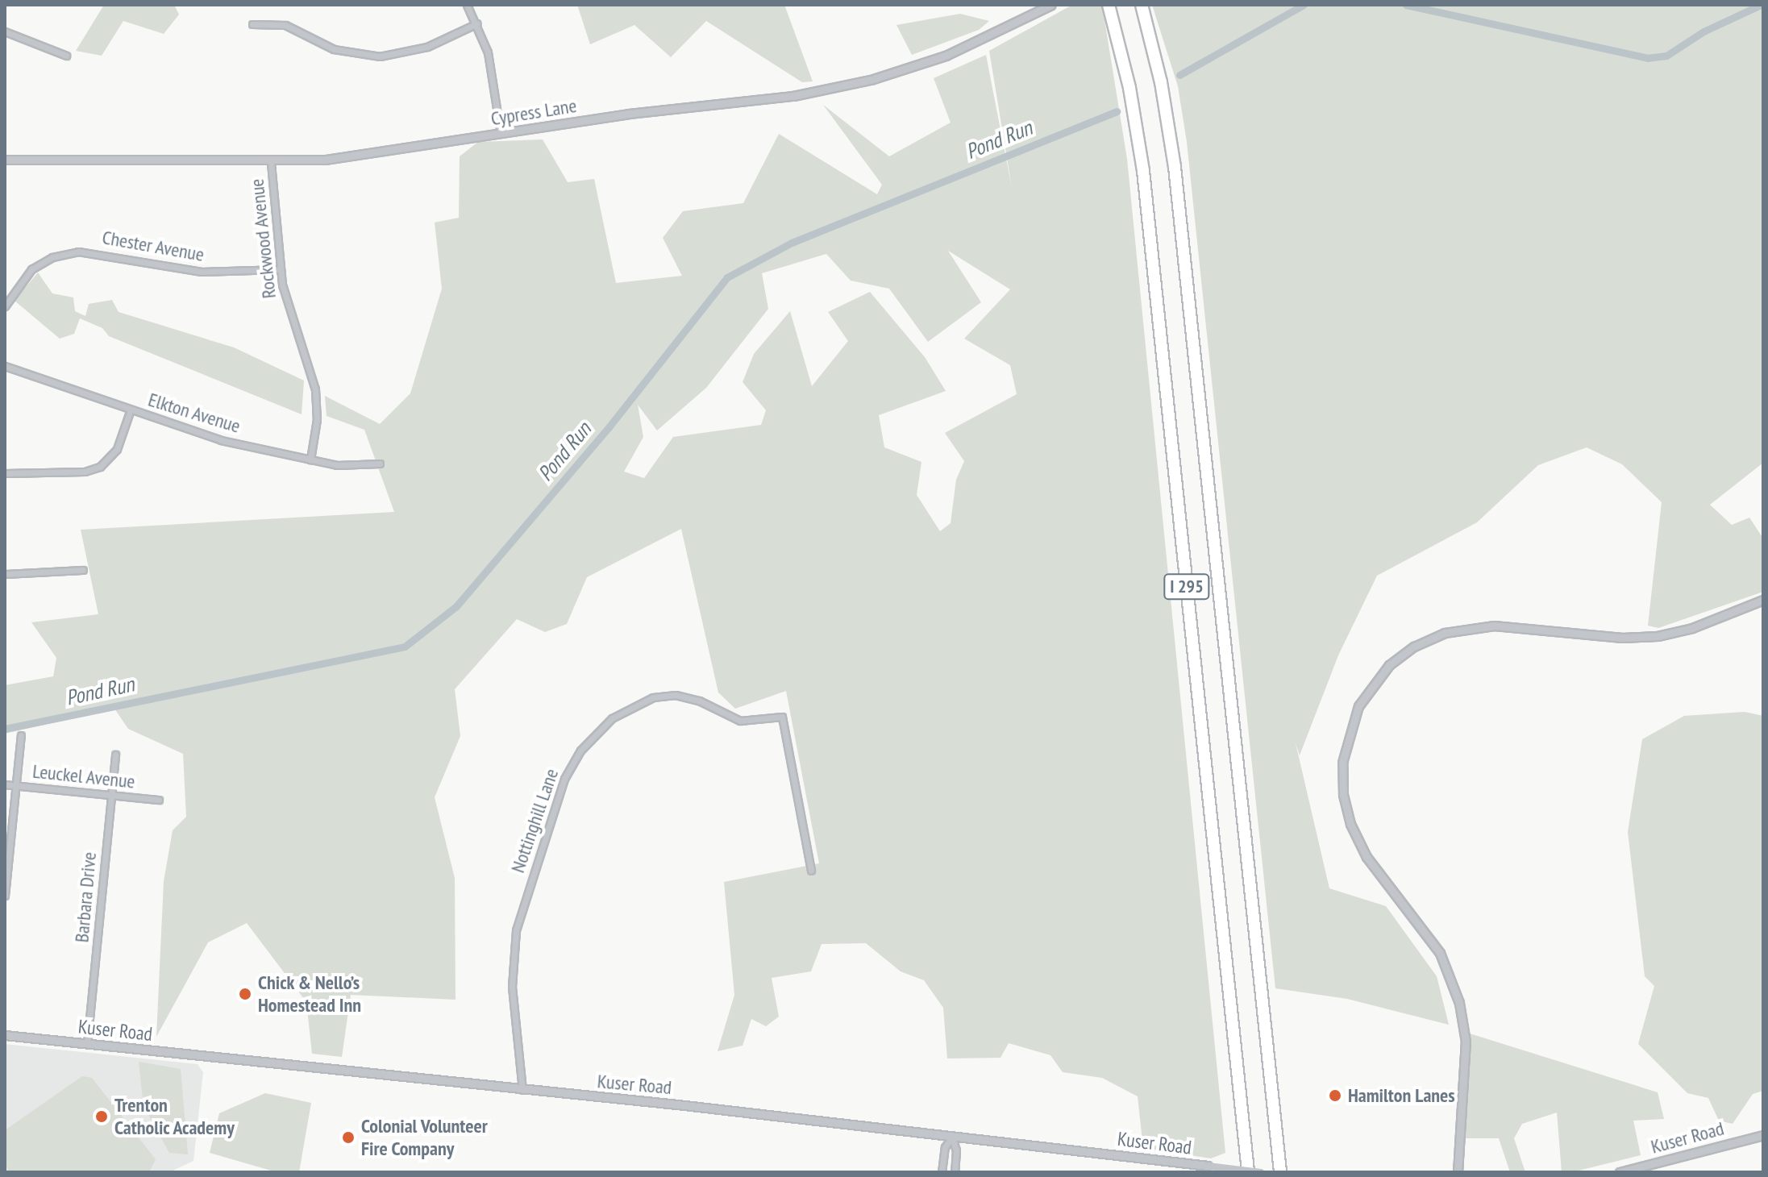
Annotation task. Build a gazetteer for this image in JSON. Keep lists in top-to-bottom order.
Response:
{
  "streets": {
    "highway": ["I 295"],
    "street": [
      "Cypress Lane",
      "Rockwood Avenue",
      "Chester Avenue",
      "Elkton Avenue",
      "Leuckel Avenue",
      "Nottinghill Lane",
      "Barbara Drive",
      "Kuser Road"
    ]
  },
  "crossings": [
    ["Cypress Lane", "Rockwood Avenue"],
    ["Rockwood Avenue", "Chester Avenue"],
    ["Rockwood Avenue", "Elkton Avenue"],
    ["Leuckel Avenue", "Barbara Drive"],
    ["Nottinghill Lane", "Kuser Road"],
    ["Barbara Drive", "Kuser Road"]
  ],
  "water": ["Pond Run"],
  "places": [
    "Chick & Nello’s Homestead Inn",
    "Hamilton Lanes",
    "Trenton Catholic Academy",
    "Colonial Volunteer Fire Company"
  ]
}
